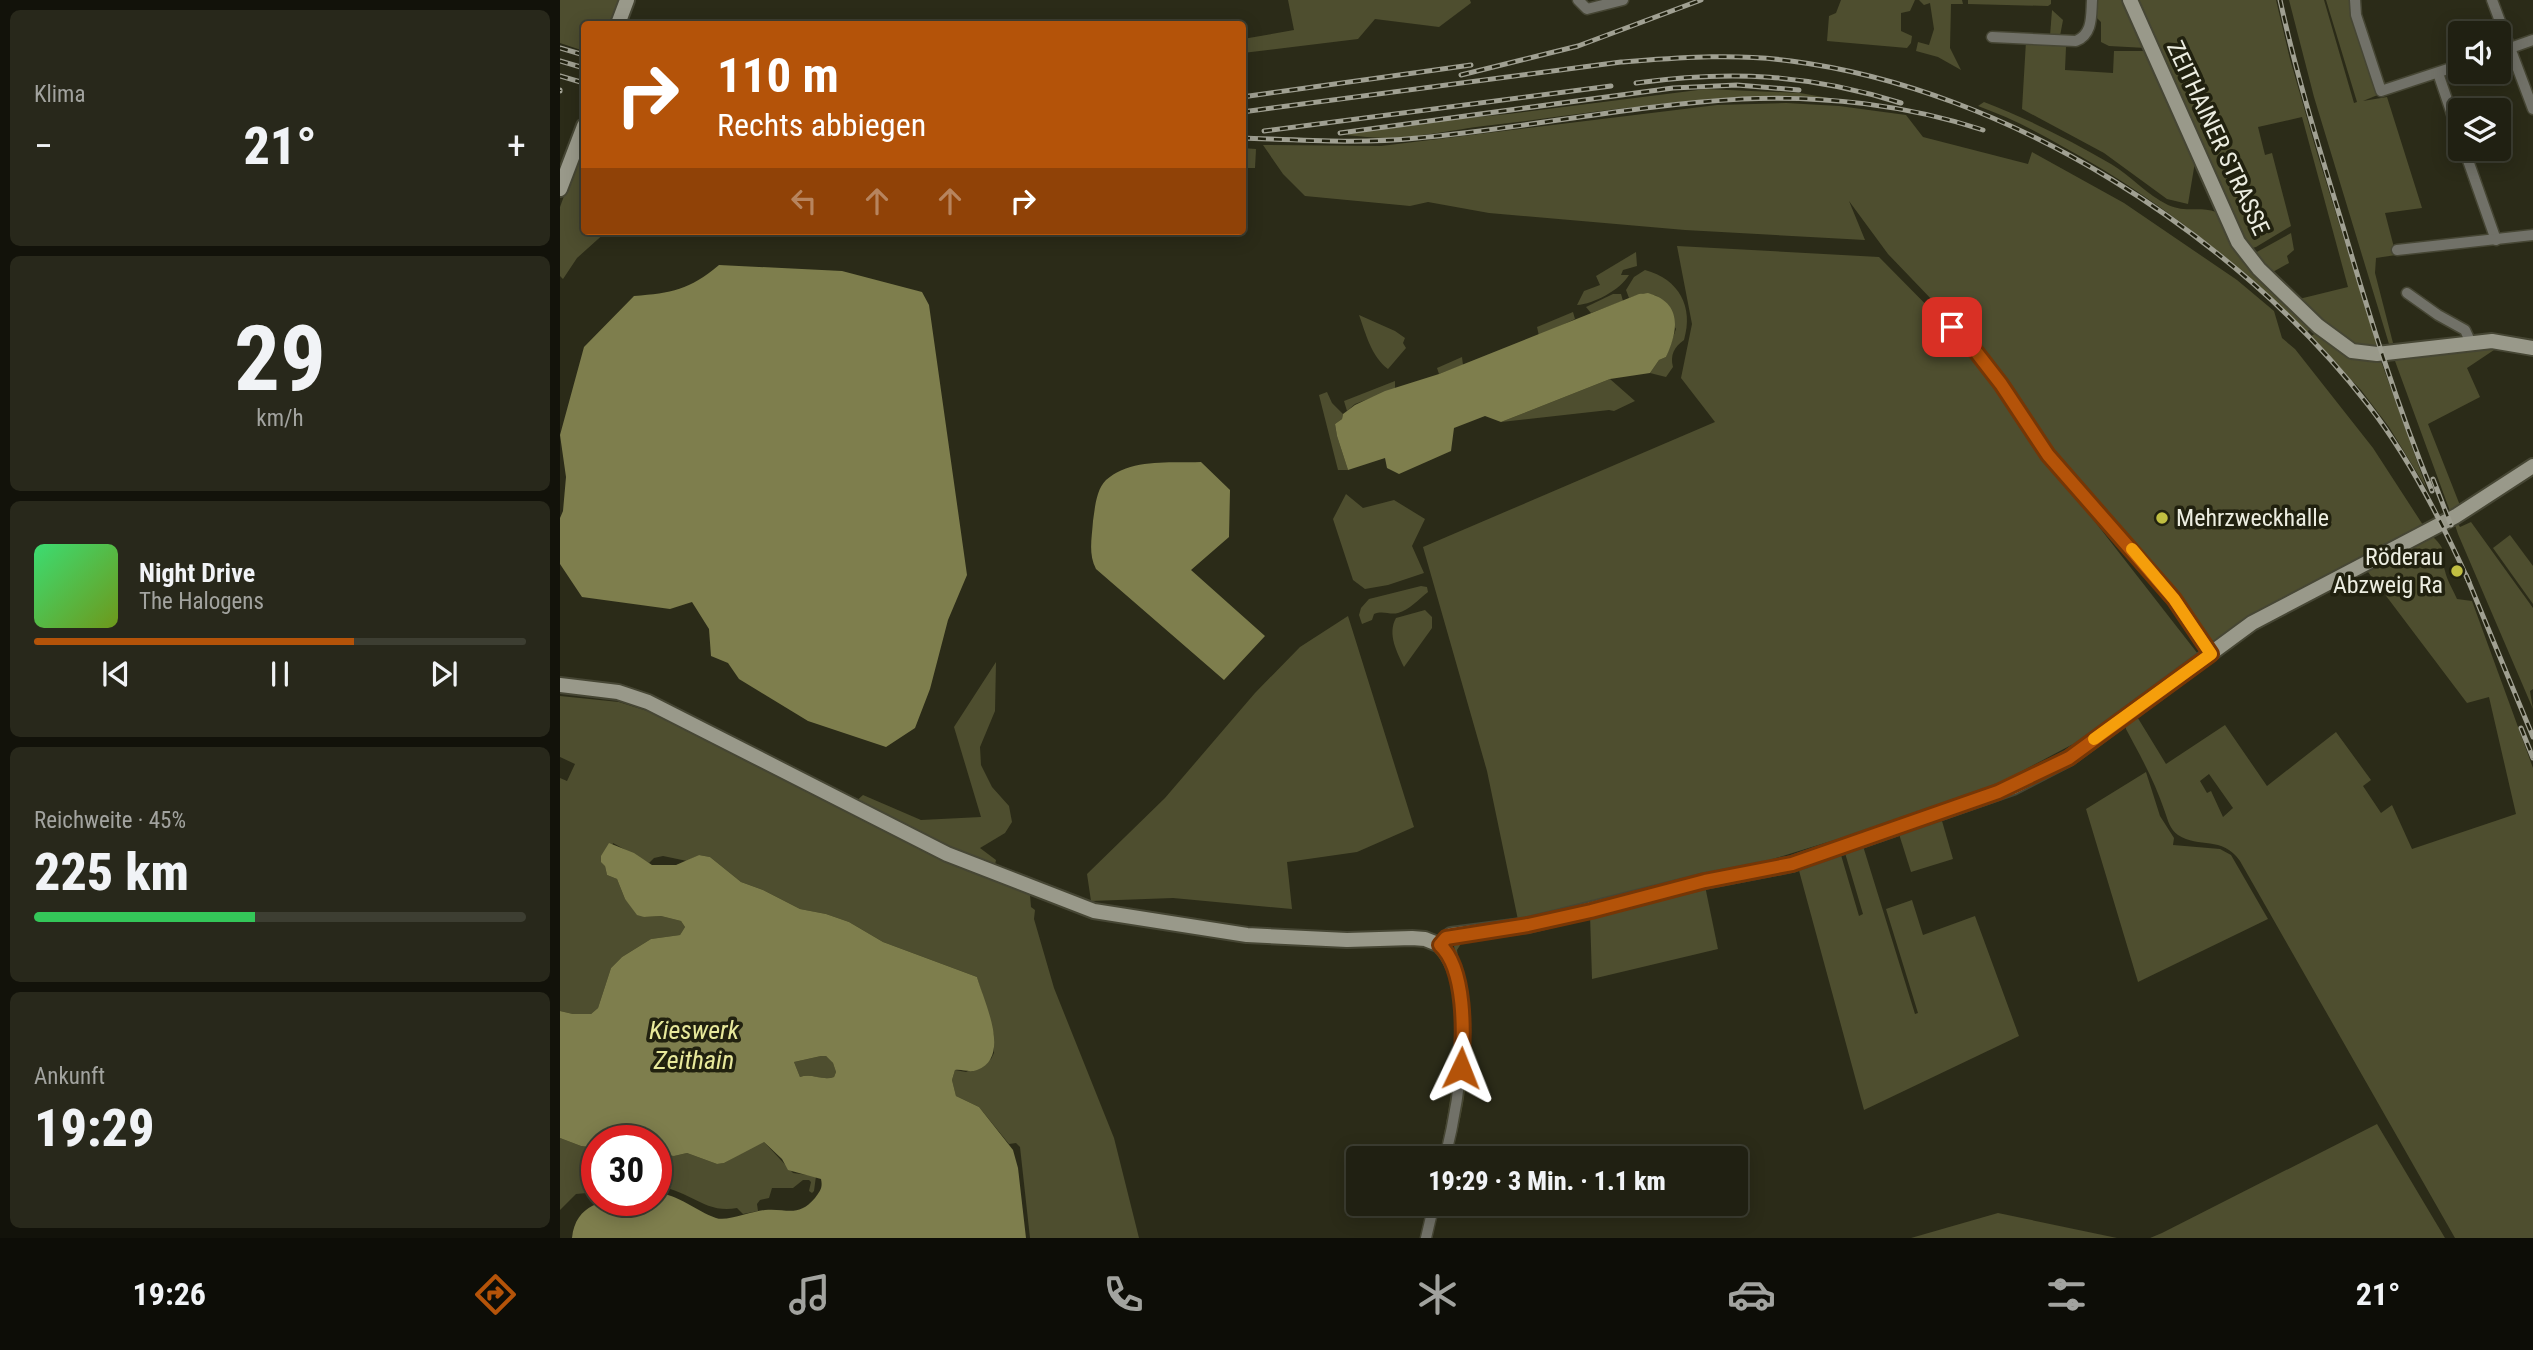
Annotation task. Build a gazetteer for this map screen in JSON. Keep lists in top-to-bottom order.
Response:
{
  "streets": {
    "street": ["ZEITHAINER STRASSE"]
  },
  "water": ["Kieswerk Zeithain"],
  "places": ["Mehrzweckhalle", "Röderau Abzweig Ra"],
  "page": {
    "tile": [
      "Klima",
      ["29", "km/h"],
      ["Reichweite · 45%", "225 km"],
      ["Ankunft", "19:29"]
    ],
    "turn": ["110 m", "Rechts abbiegen"],
    "heat": ["−", "21°", "+"],
    "song": ["Night Drive", "The Halogens"],
    "limit": "30",
    "trip": "19:29 · 3 Min. · 1.1 km",
    "tabs": ["19:26", "21°"]
  }
}
